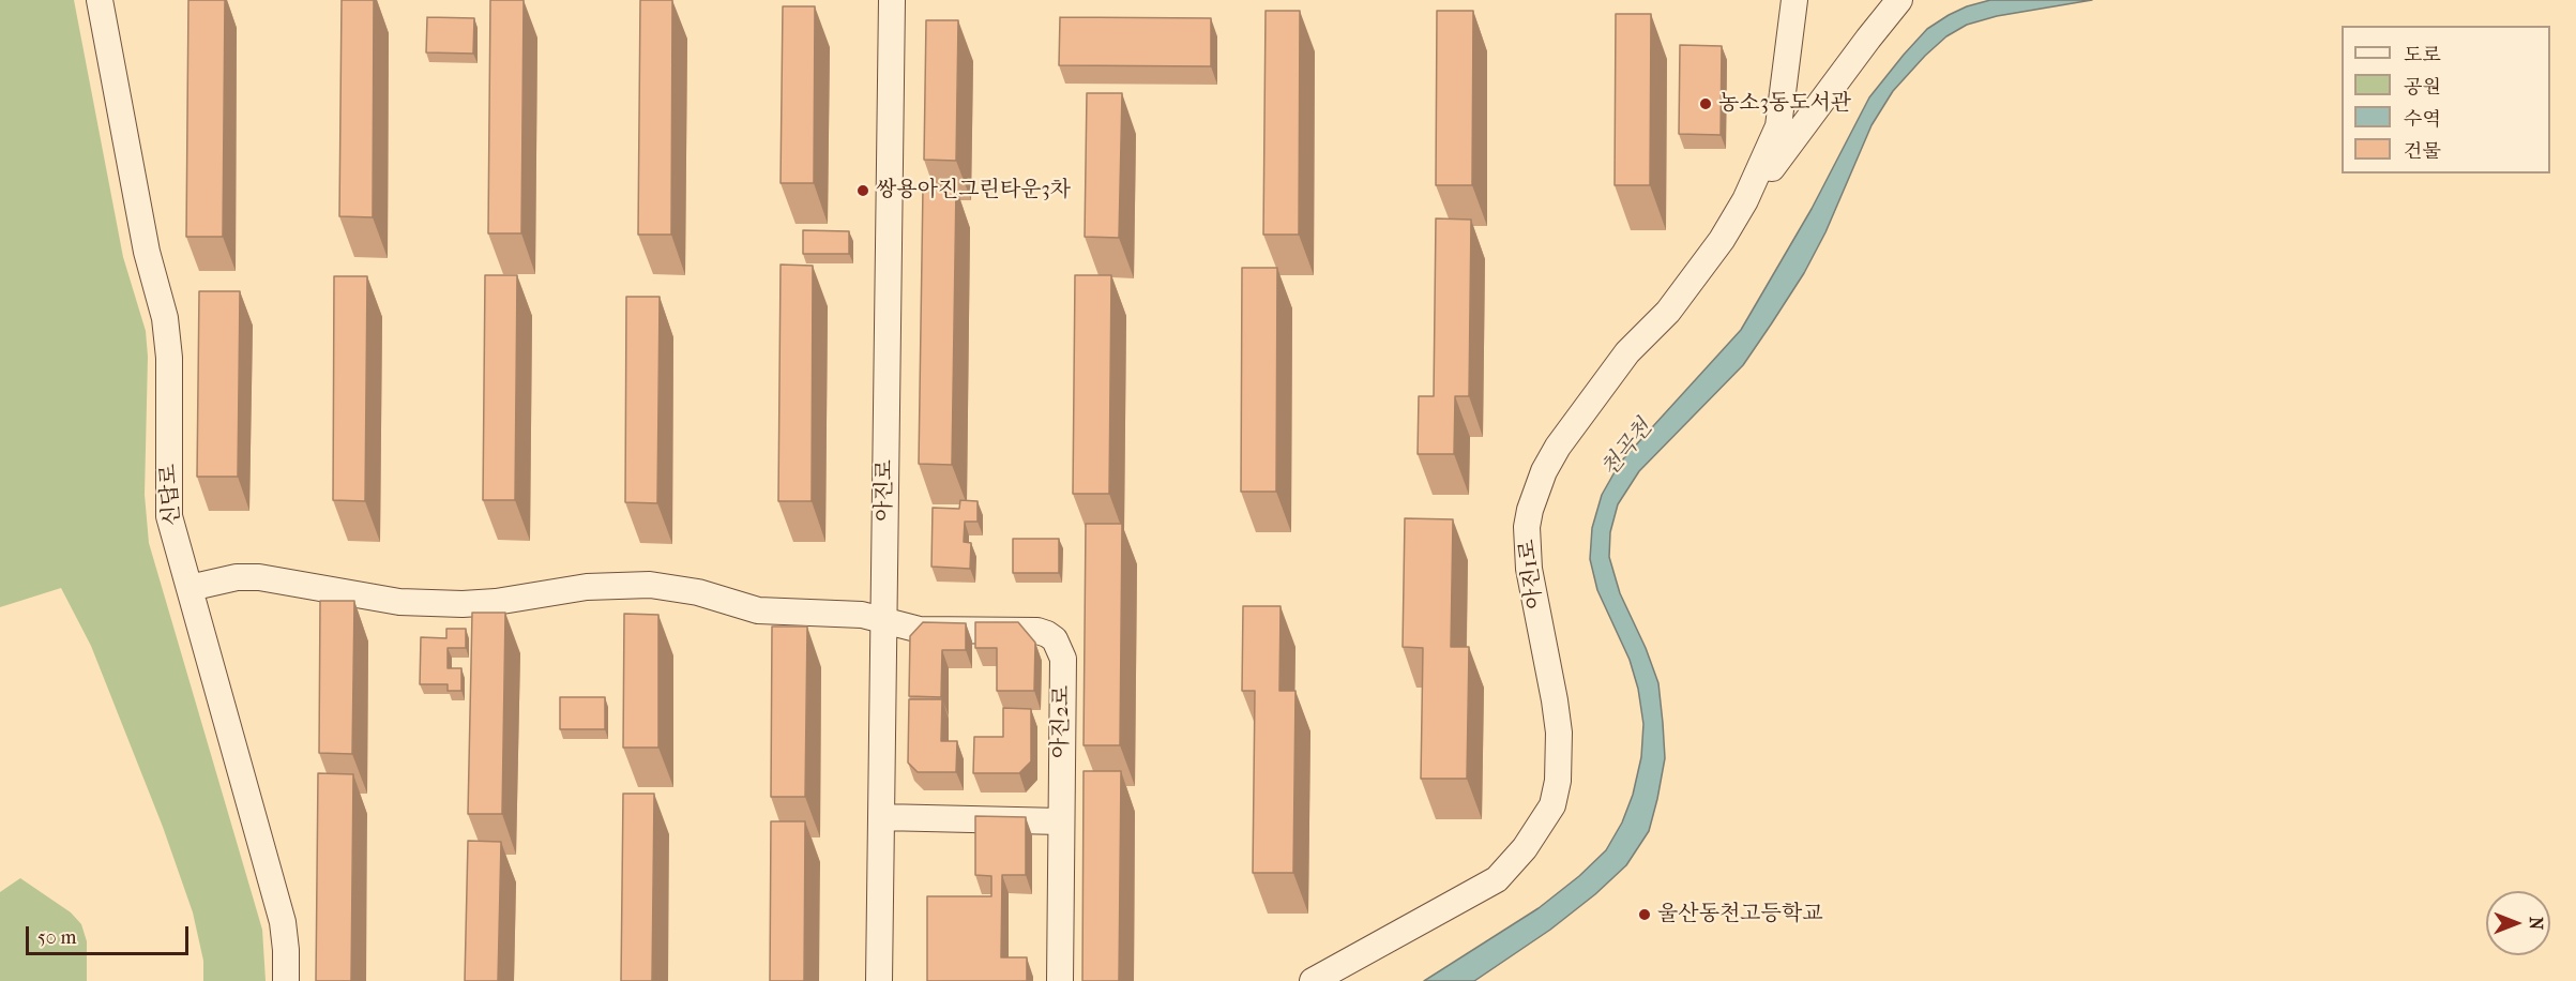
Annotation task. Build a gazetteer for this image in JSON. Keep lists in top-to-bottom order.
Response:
{
  "streets": {
    "street": [
      "아진로",
      "신답로",
      "아진1로",
      "아진2로"
    ]
  },
  "crossings": [
    ["아진로", "아진2로"],
    ["신답로", "아진2로"]
  ],
  "water": ["천곡천"],
  "places": ["농소3동도서관", "쌍용아진그린타운3차", "울산동천고등학교"],
  "legend": [
    "도로",
    "공원",
    "수역",
    "건물"
  ],
  "scale_bar": "50 m",
  "north": "right"
}
